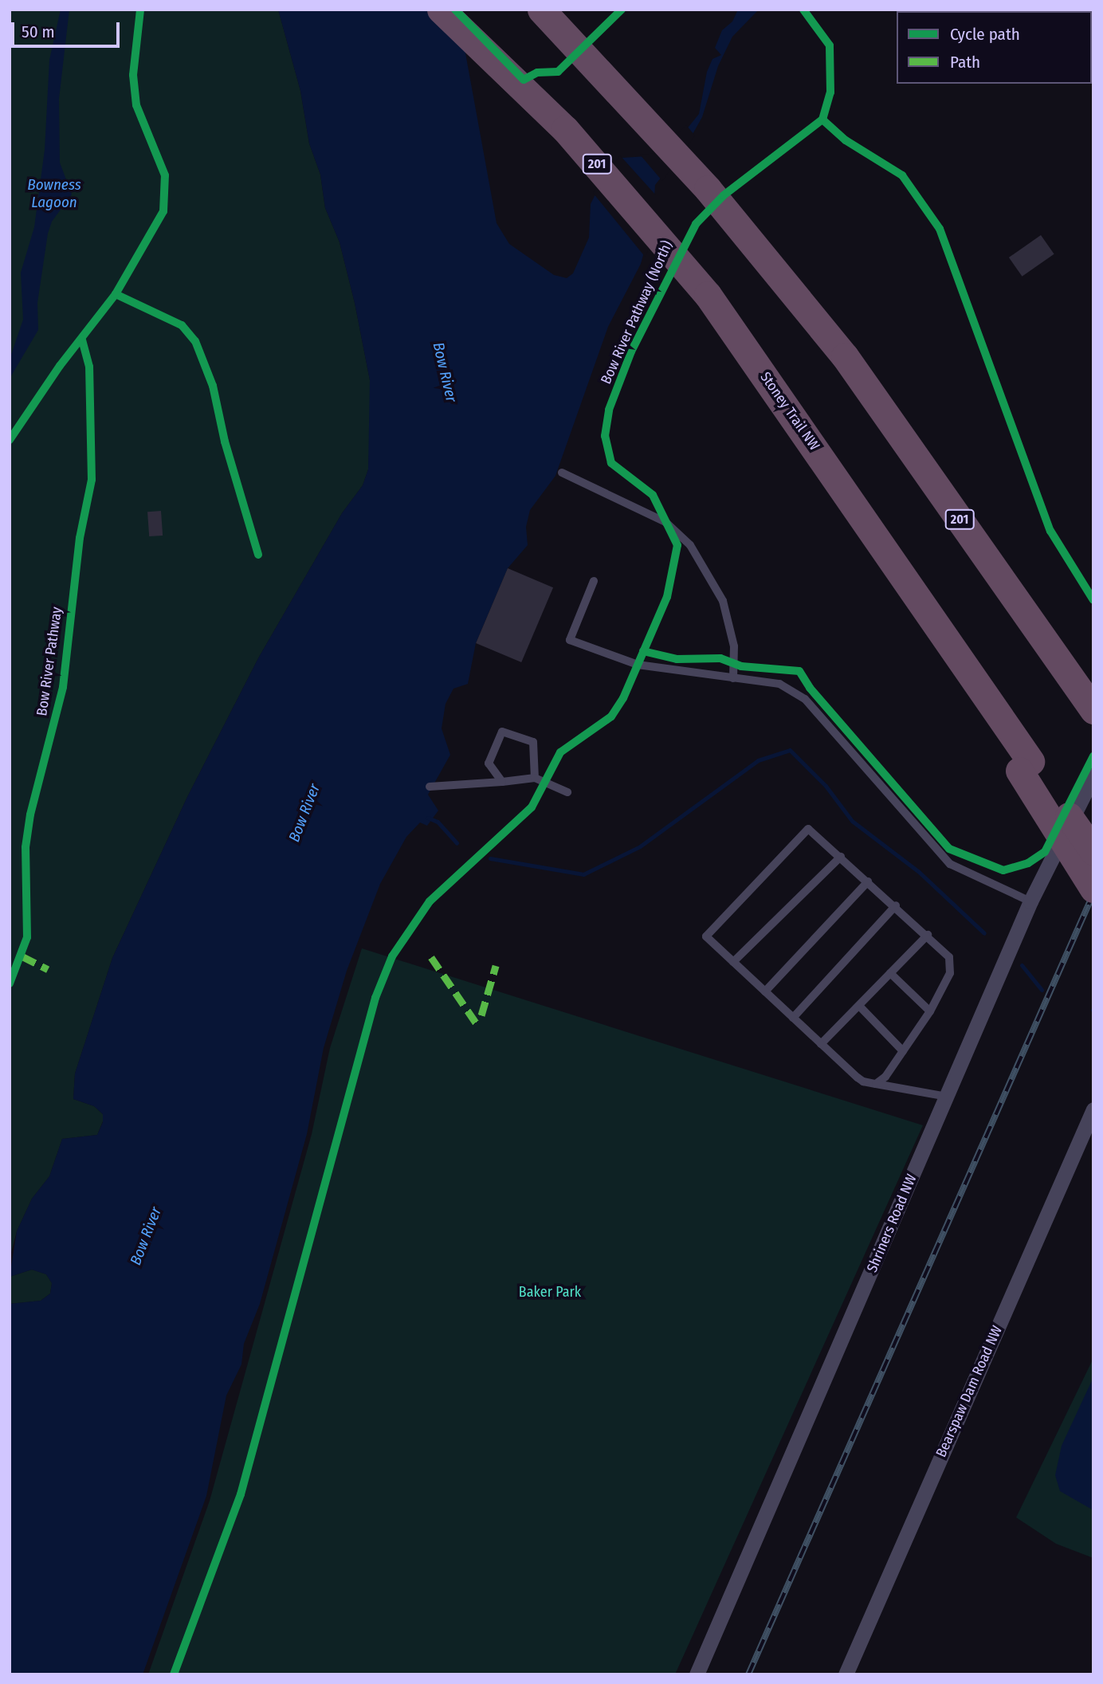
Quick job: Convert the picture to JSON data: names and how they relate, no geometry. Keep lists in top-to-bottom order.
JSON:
{
  "streets": {
    "highway": ["201", "Stoney Trail NW"],
    "street": ["Shriners Road NW", "Bearspaw Dam Road NW"],
    "cycle path": ["Bow River Pathway (North)", "Bow River Pathway"]
  },
  "water": ["Bowness Lagoon", "Bow River"],
  "parks": ["Baker Park"],
  "legend": ["Cycle path", "Path"],
  "scale_bar": "50 m"
}
